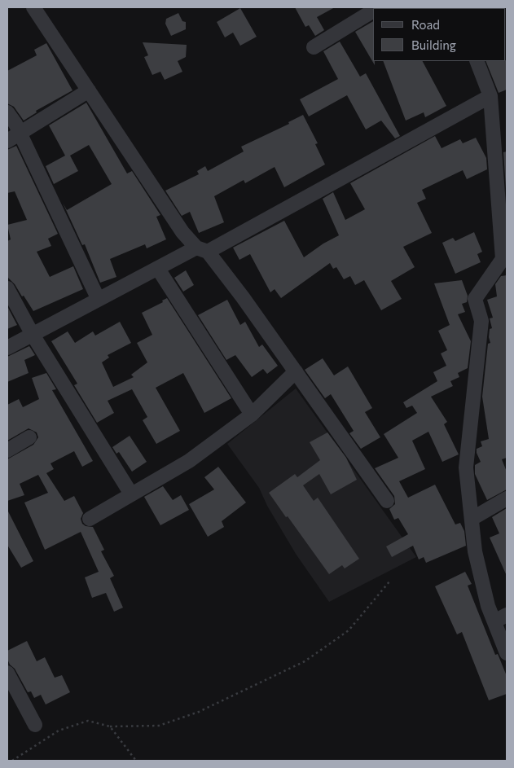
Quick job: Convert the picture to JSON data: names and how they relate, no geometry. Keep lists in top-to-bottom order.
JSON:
{
  "legend": ["Road", "Building"]
}
